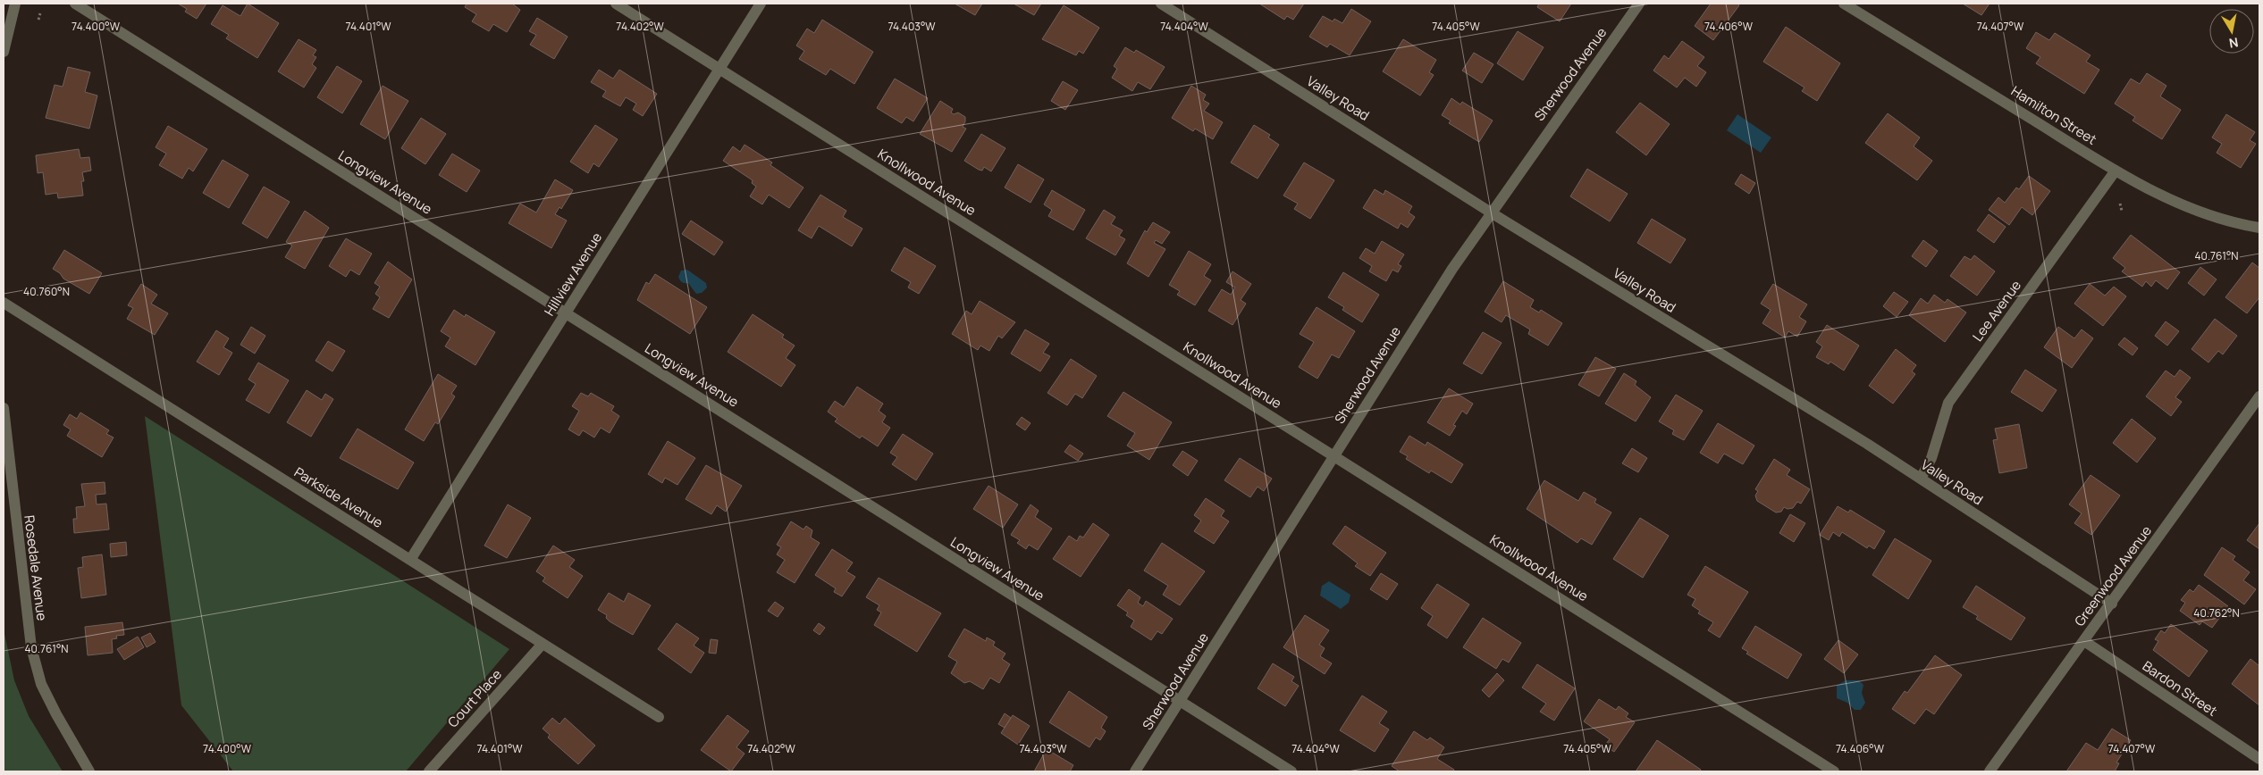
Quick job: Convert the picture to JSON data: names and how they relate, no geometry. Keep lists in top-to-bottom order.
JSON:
{
  "streets": {
    "street": [
      "Sherwood Avenue",
      "Valley Road",
      "Hamilton Street",
      "Longview Avenue",
      "Knollwood Avenue",
      "Hillview Avenue",
      "Lee Avenue",
      "Parkside Avenue",
      "Rosedale Avenue",
      "Greenwood Avenue",
      "Bardon Street",
      "Court Place"
    ]
  },
  "crossings": [
    ["Sherwood Avenue", "Valley Road"],
    ["Sherwood Avenue", "Longview Avenue"],
    ["Sherwood Avenue", "Knollwood Avenue"],
    ["Valley Road", "Lee Avenue"],
    ["Valley Road", "Greenwood Avenue"],
    ["Hamilton Street", "Lee Avenue"],
    ["Longview Avenue", "Hillview Avenue"],
    ["Knollwood Avenue", "Hillview Avenue"],
    ["Hillview Avenue", "Parkside Avenue"],
    ["Parkside Avenue", "Court Place"],
    ["Greenwood Avenue", "Bardon Street"]
  ],
  "north": "bottom",
  "coordinates": [
    "74.400°W",
    "74.401°W",
    "74.402°W",
    "74.403°W",
    "74.404°W",
    "74.405°W",
    "74.406°W",
    "74.407°W",
    "40.761°N",
    "40.760°N",
    "40.762°N"
  ]
}
